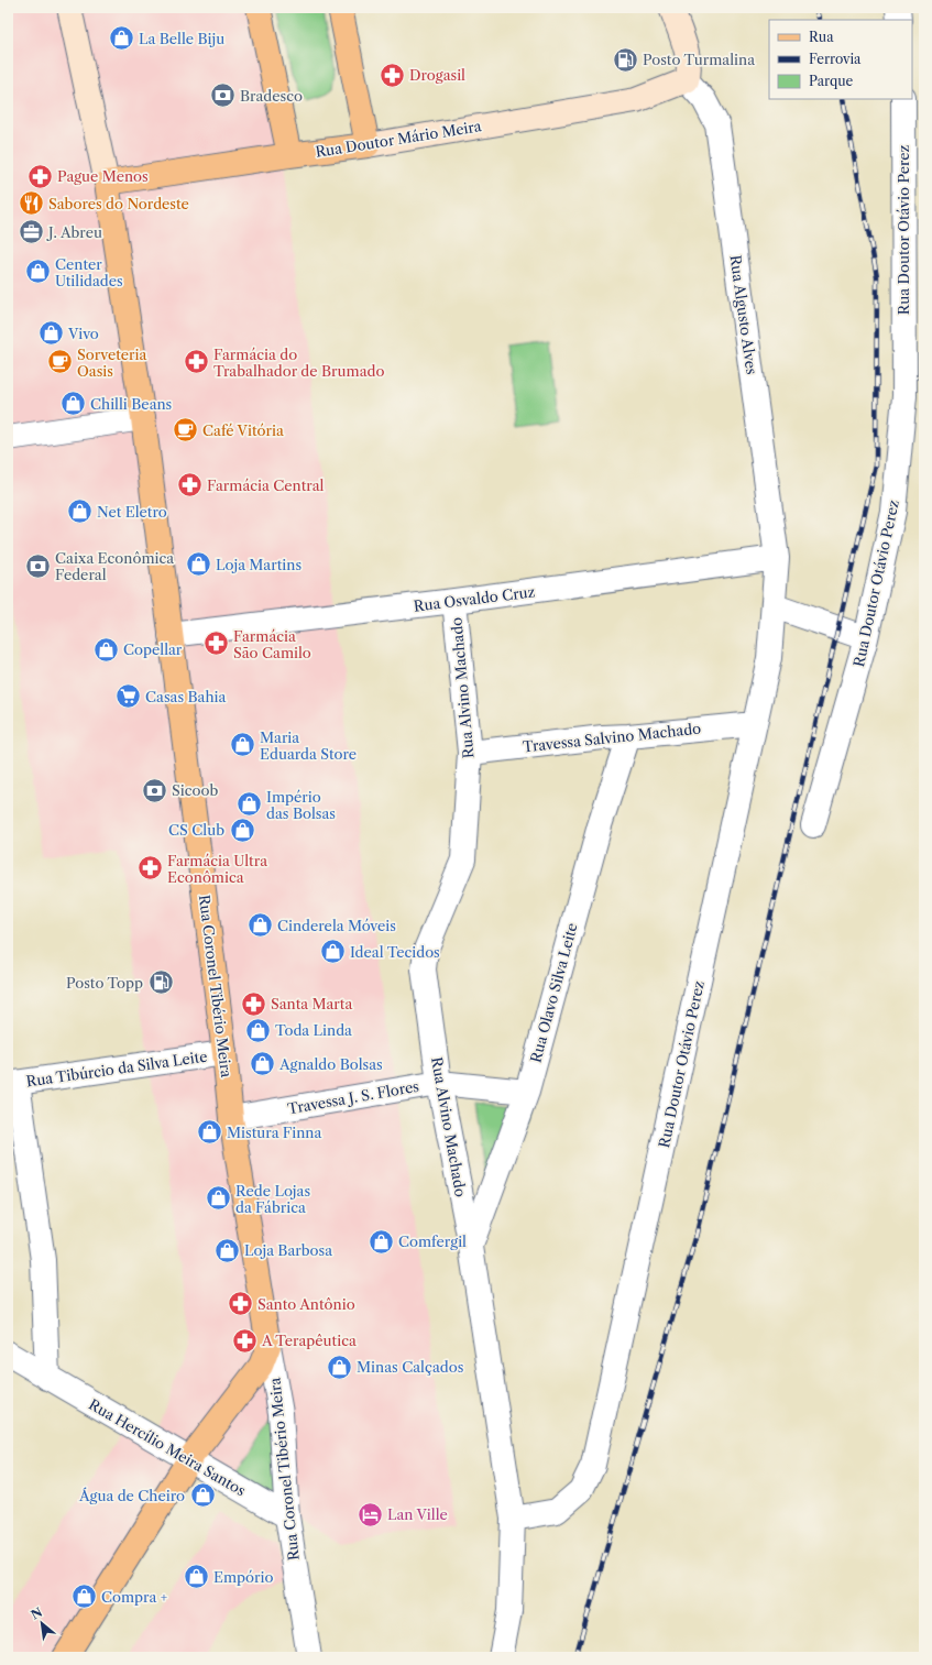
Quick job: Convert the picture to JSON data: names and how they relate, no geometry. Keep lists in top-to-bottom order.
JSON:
{
  "streets": {
    "main road": ["Rua Doutor Mário Meira", "Rua Coronel Tibério Meira"],
    "street": [
      "Rua Doutor Otávio Perez",
      "Rua Algusto Alves",
      "Rua Osvaldo Cruz",
      "Rua Alvino Machado",
      "Travessa Salvino Machado",
      "Rua Olavo Silva Leite",
      "Rua Tibúrcio da Silva Leite",
      "Travessa J. S. Flores",
      "Rua Hercílio Meira Santos"
    ]
  },
  "crossings": [
    ["Rua Doutor Mário Meira", "Rua Algusto Alves"],
    ["Rua Doutor Mário Meira", "Rua Coronel Tibério Meira"],
    ["Rua Doutor Otávio Perez", "Rua Algusto Alves"],
    ["Rua Doutor Otávio Perez", "Rua Osvaldo Cruz"],
    ["Rua Doutor Otávio Perez", "Rua Alvino Machado"],
    ["Rua Doutor Otávio Perez", "Travessa Salvino Machado"],
    ["Rua Algusto Alves", "Rua Osvaldo Cruz"],
    ["Rua Osvaldo Cruz", "Rua Alvino Machado"],
    ["Rua Osvaldo Cruz", "Rua Coronel Tibério Meira"],
    ["Rua Alvino Machado", "Travessa Salvino Machado"],
    ["Rua Alvino Machado", "Rua Olavo Silva Leite"],
    ["Rua Alvino Machado", "Travessa J. S. Flores"],
    ["Travessa Salvino Machado", "Rua Olavo Silva Leite"],
    ["Rua Coronel Tibério Meira", "Rua Tibúrcio da Silva Leite"],
    ["Rua Coronel Tibério Meira", "Travessa J. S. Flores"],
    ["Rua Coronel Tibério Meira", "Rua Hercílio Meira Santos"],
    ["Rua Olavo Silva Leite", "Travessa J. S. Flores"]
  ],
  "places": {
    "shop": [
      "La Belle Biju",
      "Center Utilidades",
      "Vivo",
      "Chilli Beans",
      "Net Eletro",
      "Loja Martins",
      "Copellar",
      "Maria Eduarda Store",
      "Império das Bolsas",
      "CS Club",
      "Cinderela Móveis",
      "Ideal Tecidos",
      "Toda Linda",
      "Agnaldo Bolsas",
      "Mistura Finna",
      "Rede Lojas da Fábrica",
      "Comfergil",
      "Loja Barbosa",
      "Minas Calçados",
      "Água de Cheiro",
      "Empório",
      "Compra +"
    ],
    "fuel station": ["Posto Turmalina", "Posto Topp"],
    "pharmacy": [
      "Drogasil",
      "Pague Menos",
      "Farmácia do Trabalhador de Brumado",
      "Farmácia Central",
      "Farmácia São Camilo",
      "Farmácia Ultra Econômica",
      "Santa Marta",
      "Santo Antônio",
      "A Terapêutica"
    ],
    "bank": ["Bradesco", "Caixa Econômica Federal", "Sicoob"],
    "restaurant": ["Sabores do Nordeste"],
    "office": ["J. Abreu"],
    "cafe": ["Sorveteria Oasis", "Café Vitória"],
    "supermarket": ["Casas Bahia"],
    "hotel": ["Lan Ville"]
  },
  "legend": ["Rua", "Ferrovia", "Parque"],
  "north": "top left"
}
